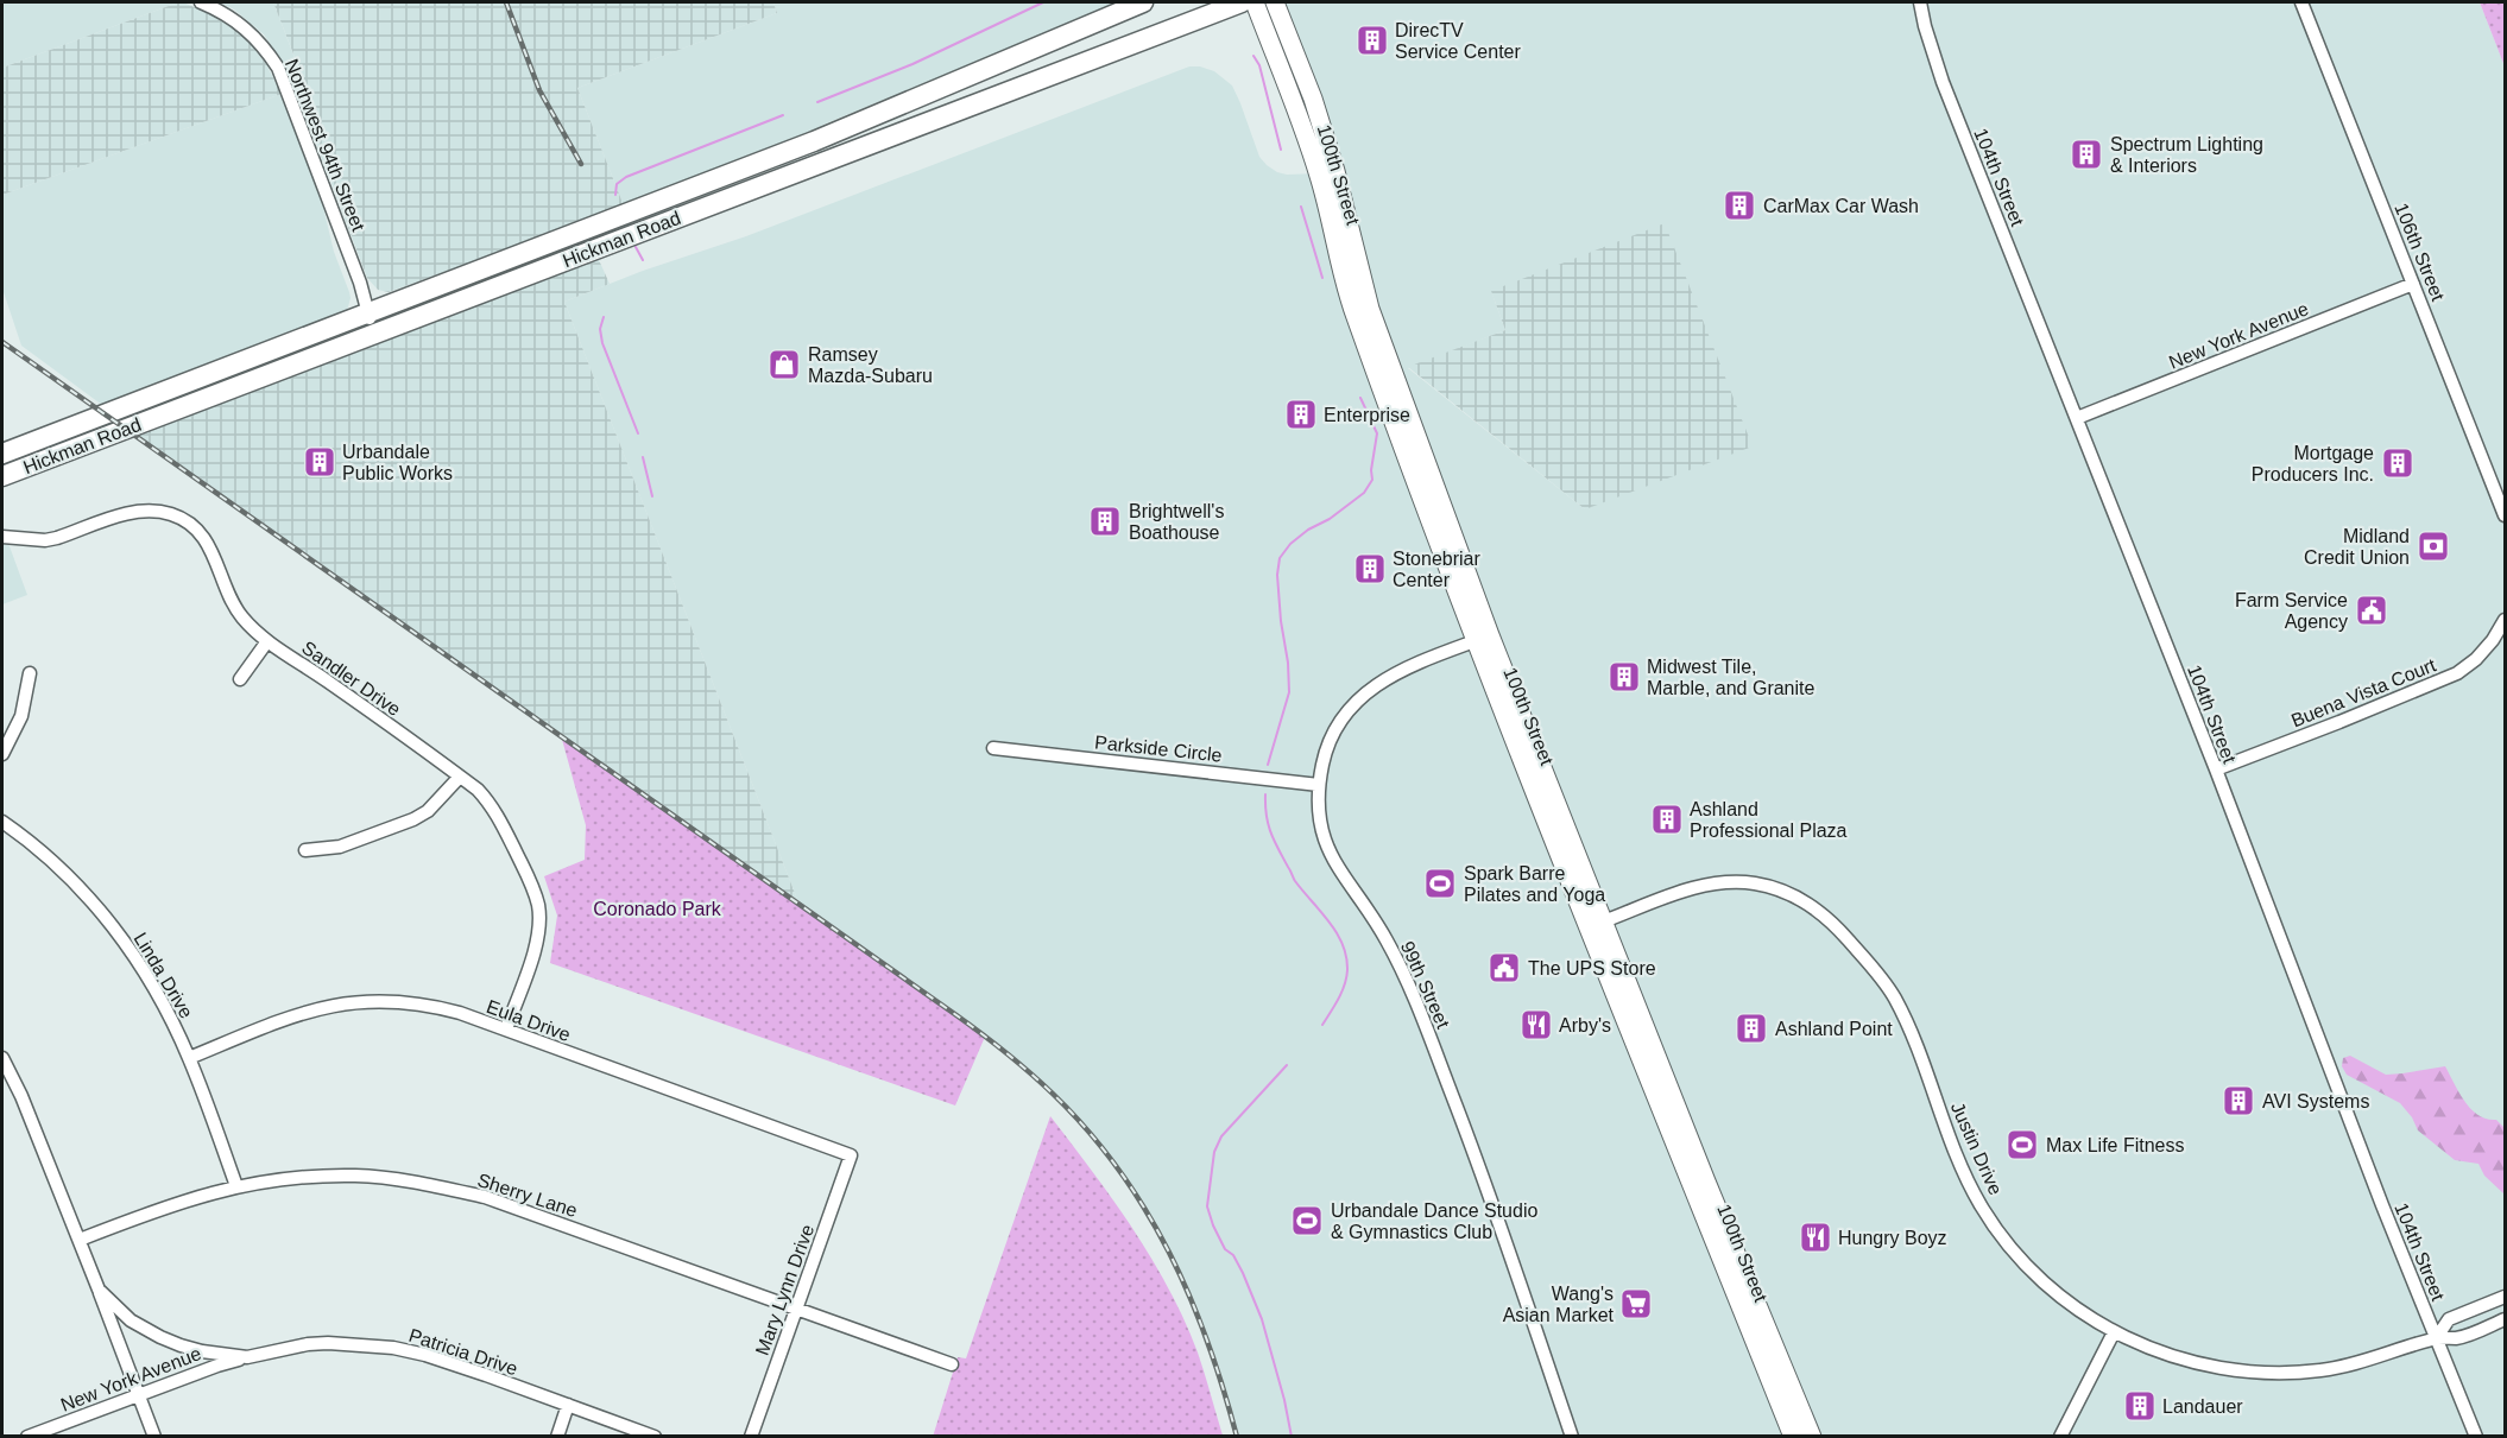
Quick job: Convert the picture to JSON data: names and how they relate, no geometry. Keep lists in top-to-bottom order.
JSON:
{
  "streets": {
    "main road": ["100th Street", "Hickman Road"],
    "street": [
      "Northwest 94th Street",
      "104th Street",
      "106th Street",
      "New York Avenue",
      "Sandler Drive",
      "Buena Vista Court",
      "Parkside Circle",
      "Linda Drive",
      "99th Street",
      "Eula Drive",
      "Justin Drive",
      "Sherry Lane",
      "Mary Lynn Drive",
      "Patricia Drive"
    ]
  },
  "crossings": [
    ["Northwest 94th Street", "Hickman Road"],
    ["100th Street", "99th Street"],
    ["100th Street", "Justin Drive"],
    ["104th Street", "New York Avenue"],
    ["104th Street", "Buena Vista Court"],
    ["104th Street", "Justin Drive"],
    ["106th Street", "New York Avenue"],
    ["New York Avenue", "Patricia Drive"],
    ["Sandler Drive", "Eula Drive"],
    ["Parkside Circle", "99th Street"],
    ["Linda Drive", "Eula Drive"],
    ["Linda Drive", "Sherry Lane"],
    ["Eula Drive", "Mary Lynn Drive"],
    ["Sherry Lane", "Mary Lynn Drive"],
    ["Sherry Lane", "Patricia Drive"]
  ],
  "parks": ["Coronado Park"],
  "places": {
    "building": [
      "DirecTV Service Center",
      "Spectrum Lighting & Interiors",
      "CarMax Car Wash",
      "Enterprise",
      "Urbandale Public Works",
      "Mortgage Producers Inc.",
      "Brightwell's Boathouse",
      "Stonebriar Center",
      "Midwest Tile, Marble, and Granite",
      "Ashland Professional Plaza",
      "Ashland Point",
      "AVI Systems",
      "Landauer"
    ],
    "shop": ["Ramsey Mazda-Subaru"],
    "bank": ["Midland Credit Union"],
    "public building": ["Farm Service Agency", "The UPS Store"],
    "sports": ["Spark Barre Pilates and Yoga", "Max Life Fitness", "Urbandale Dance Studio & Gymnastics Club"],
    "restaurant": ["Arby's", "Hungry Boyz"],
    "supermarket": ["Wang's Asian Market"]
  }
}
